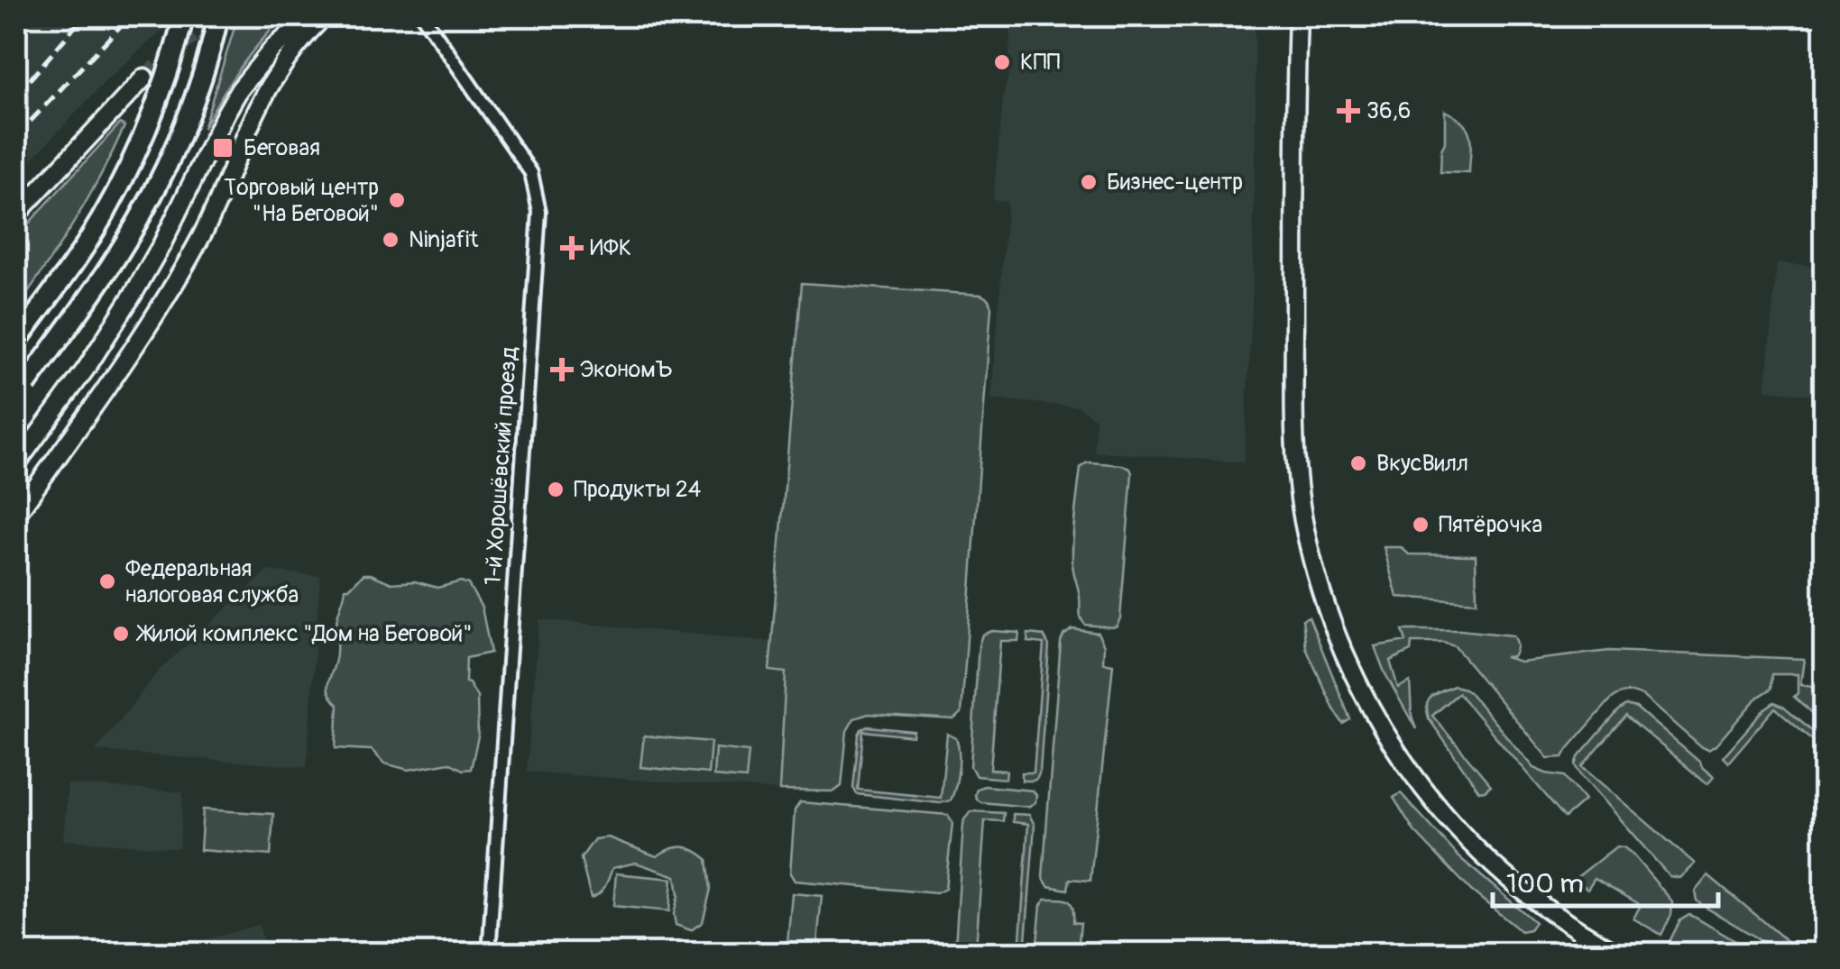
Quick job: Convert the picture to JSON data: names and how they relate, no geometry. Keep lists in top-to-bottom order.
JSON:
{
  "streets": {
    "street": ["1-й Хорошёвский проезд"]
  },
  "places": {
    "other": [
      "КПП",
      "Бизнес-центр",
      "Торговый центр \"На Беговой\"",
      "Ninjafit",
      "ВкусВилл",
      "Продукты 24",
      "Пятёрочка",
      "Федеральная налоговая служба",
      "Жилой комплекс \"Дом на Беговой\""
    ],
    "health": ["36,6", "ИФК", "ЭкономЪ"],
    "transit": ["Беговая"]
  },
  "scale_bar": "100 m"
}
